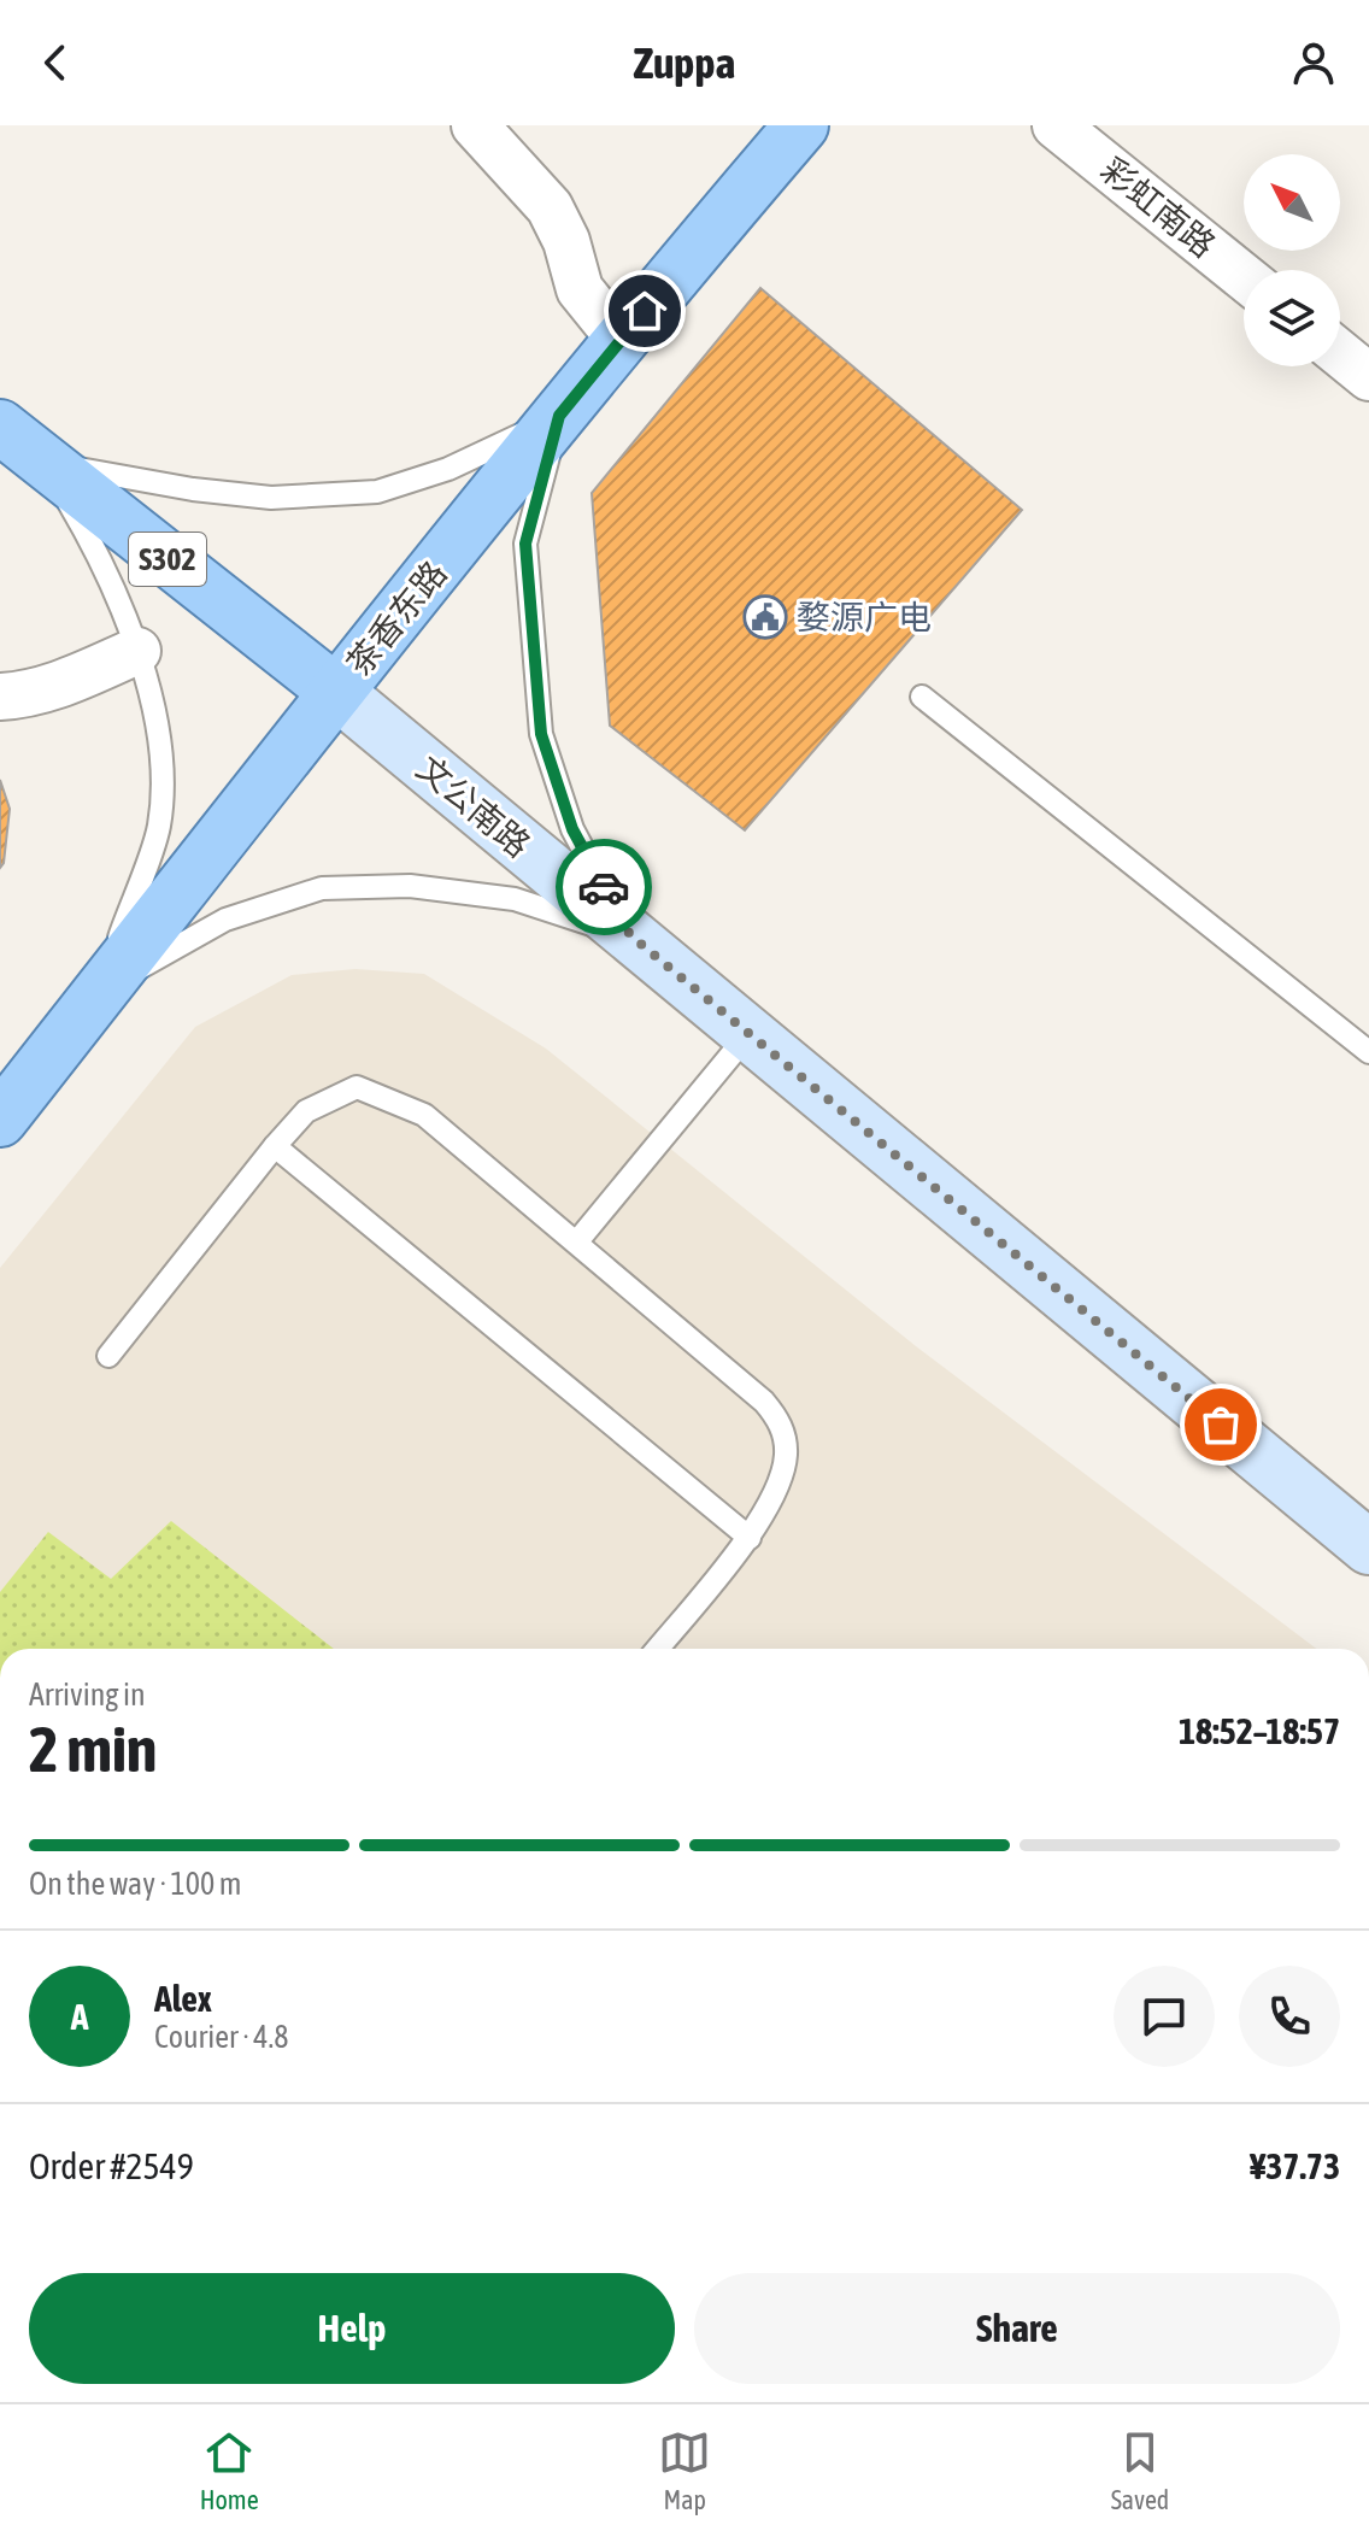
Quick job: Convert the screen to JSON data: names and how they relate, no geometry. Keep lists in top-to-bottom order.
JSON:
{
  "streets": {
    "main road": ["S302", "茶香东路", "文公南路"],
    "street": ["彩虹南路"]
  },
  "crossings": [
    ["S302", "茶香东路"],
    ["S302", "文公南路"],
    ["茶香东路", "文公南路"]
  ],
  "places": {
    "public building": ["婺源广电"]
  },
  "north": "top left",
  "page": {
    "header": "Zuppa",
    "heading": ["2 min", "Arriving in", "18:52–18:57"],
    "panel": [
      "Alex",
      "Courier · 4.8",
      "Order #2549",
      "¥37.73"
    ],
    "bar": "On the way · 100 m",
    "round": "A",
    "buttons": ["Help", "Share"],
    "tabs": ["Home", "Map", "Saved"]
  }
}
